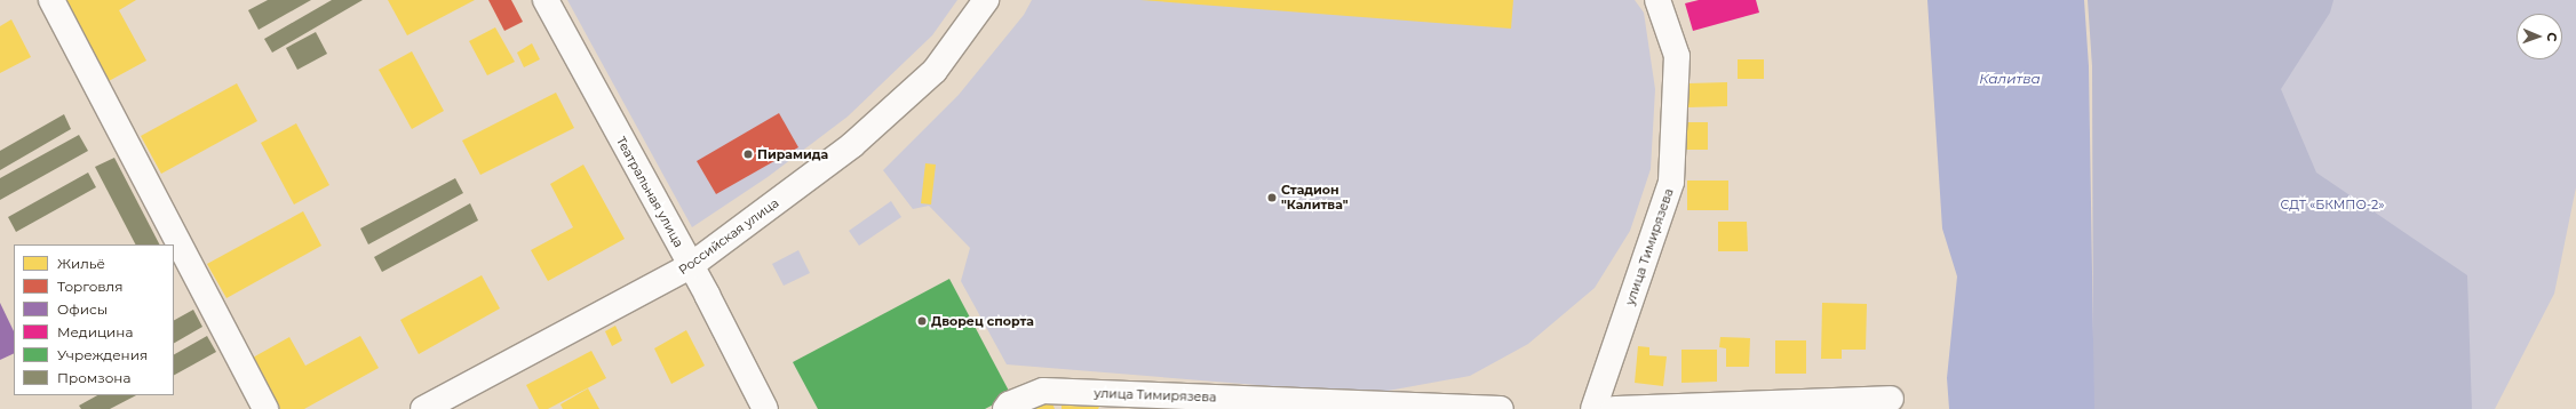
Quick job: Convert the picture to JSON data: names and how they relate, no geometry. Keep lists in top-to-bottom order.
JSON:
{
  "streets": {
    "street": ["Театральная улица", "Российская улица", "улица Тимирязева"]
  },
  "crossings": [
    ["Театральная улица", "Российская улица"]
  ],
  "water": ["Калитва"],
  "parks": ["СДТ «БКМПО-2»"],
  "places": ["Пирамида", "Стадион \"Калитва\"", "Дворец спорта"],
  "legend": [
    "Жильё",
    "Торговля",
    "Офисы",
    "Медицина",
    "Учреждения",
    "Промзона"
  ],
  "north": "right"
}
